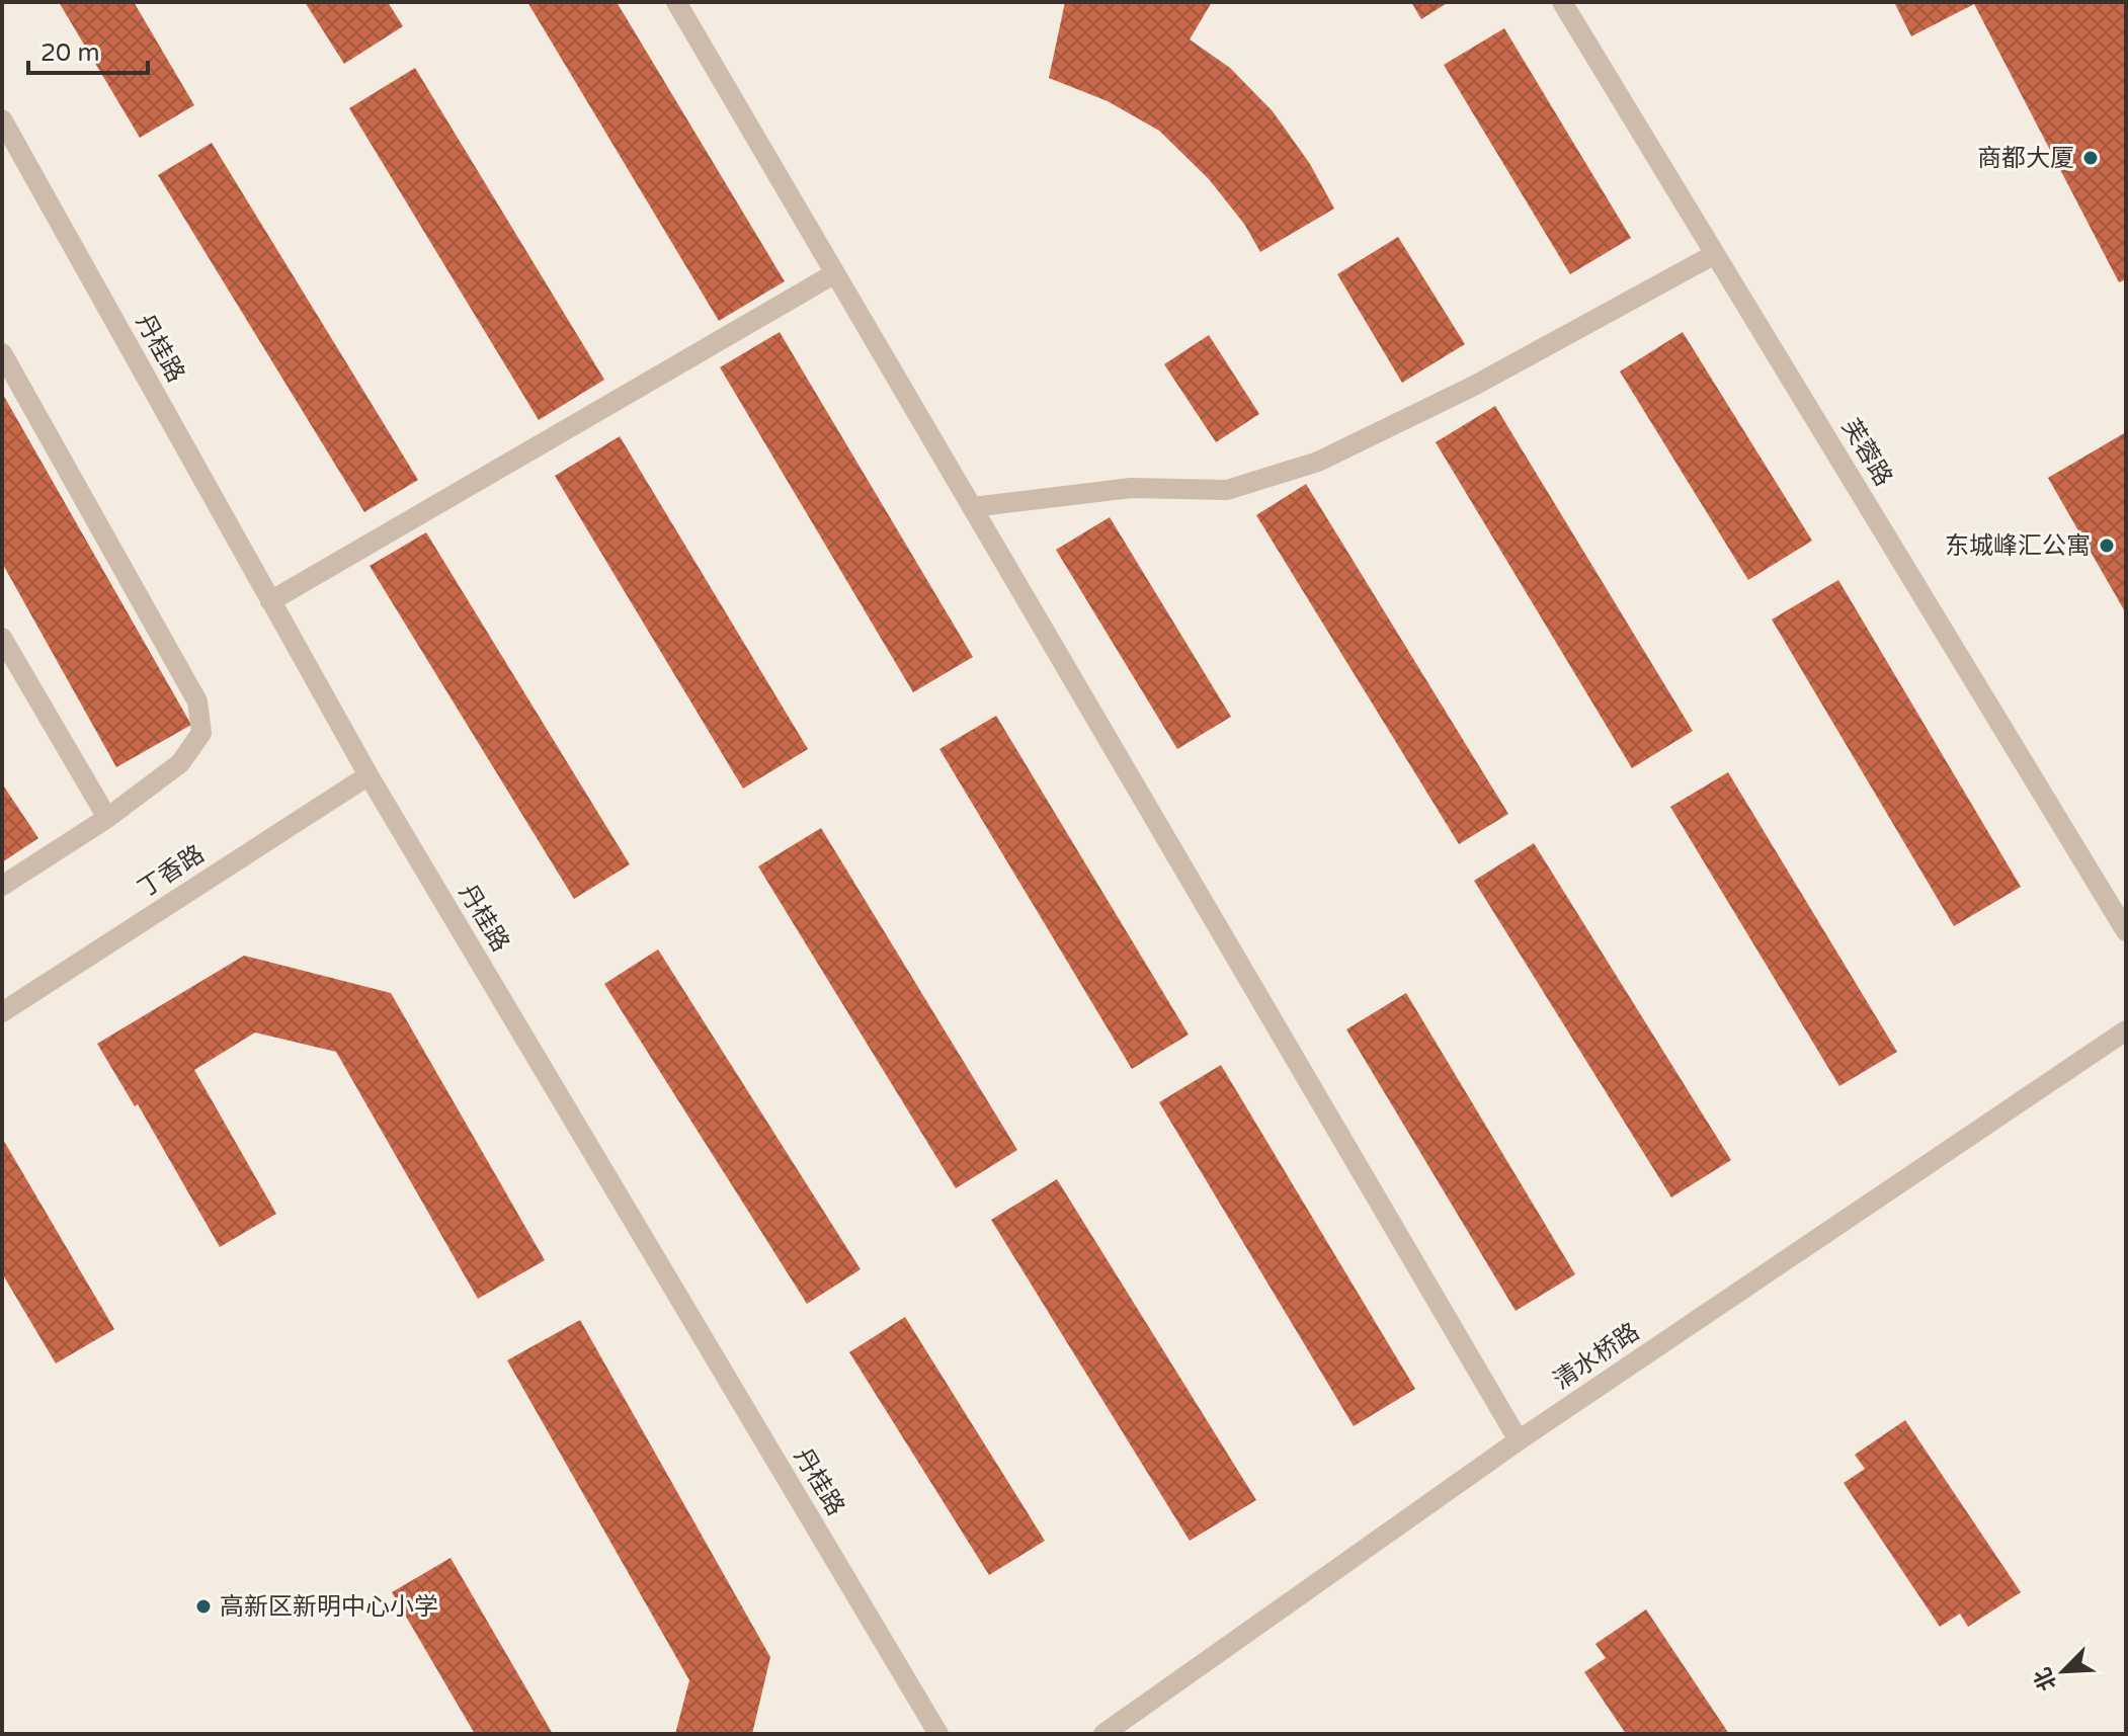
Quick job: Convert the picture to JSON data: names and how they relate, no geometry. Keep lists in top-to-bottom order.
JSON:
{
  "streets": {
    "street": [
      "丹桂路",
      "芙蓉路",
      "丁香路",
      "清水桥路"
    ]
  },
  "crossings": [
    ["丹桂路", "丁香路"]
  ],
  "places": ["商都大厦", "东城峰汇公寓", "高新区新明中心小学"],
  "scale_bar": "20 m",
  "north": "bottom left"
}
